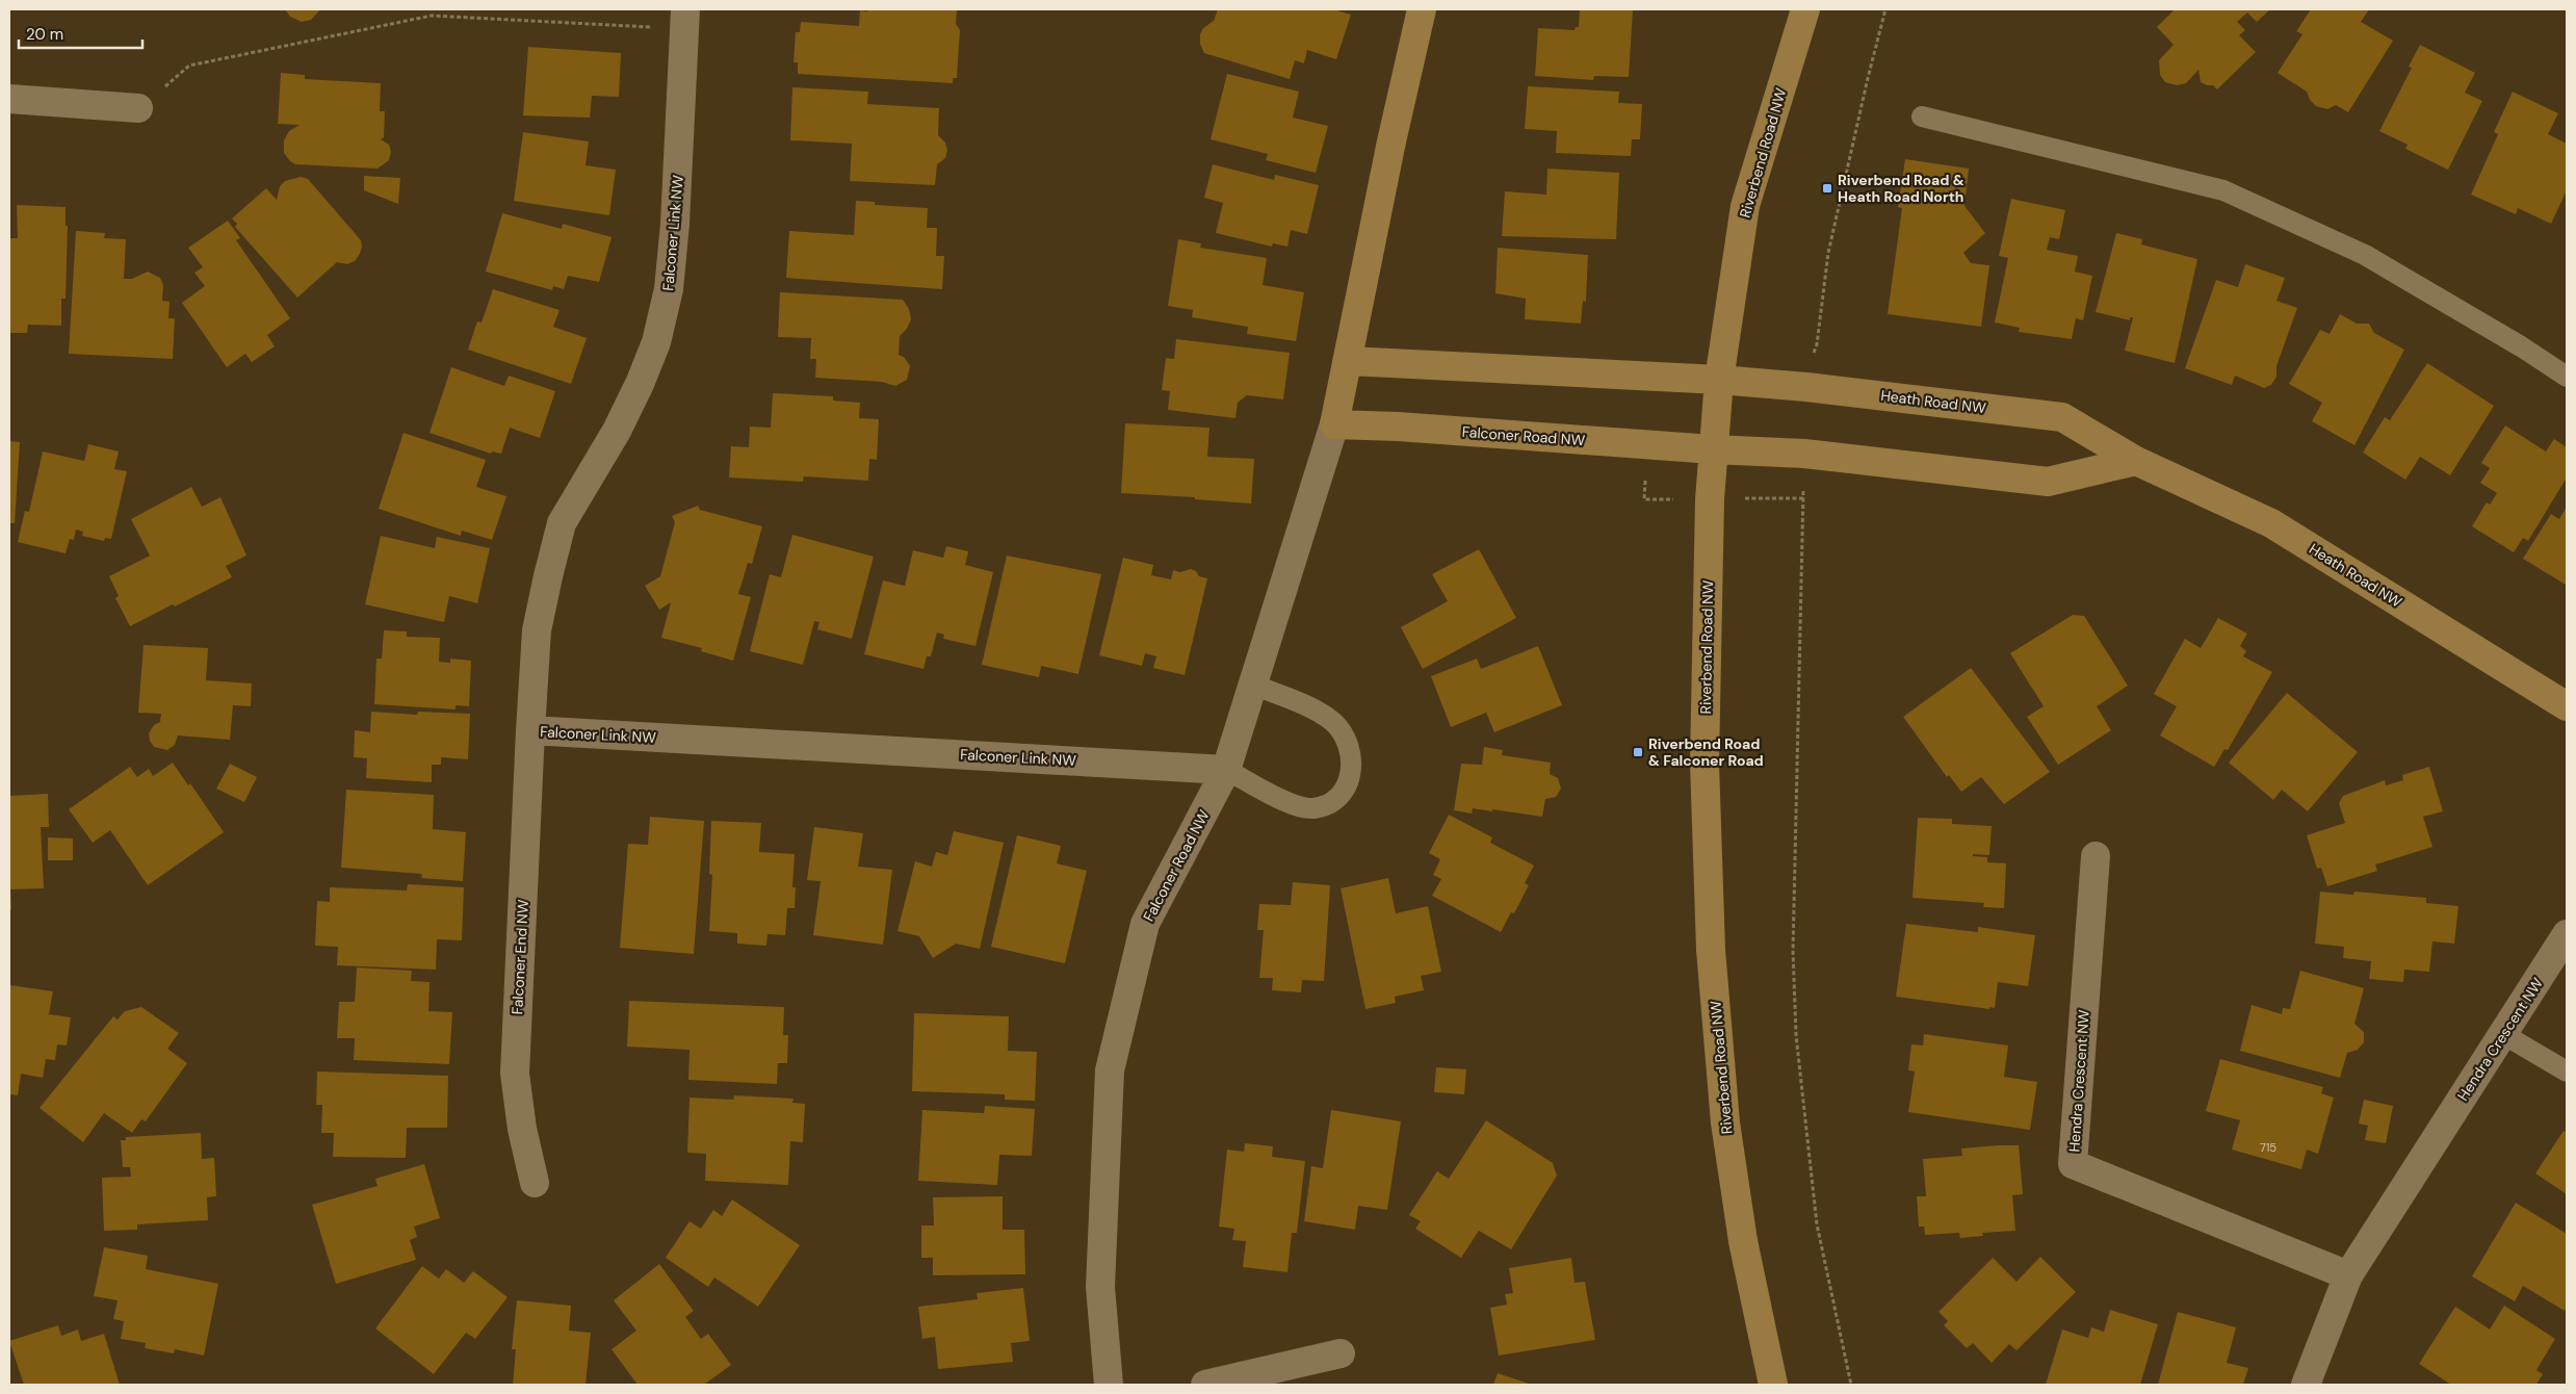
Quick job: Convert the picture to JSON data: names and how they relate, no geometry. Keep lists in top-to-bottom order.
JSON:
{
  "streets": {
    "street": [
      "Riverbend Road NW",
      "Falconer Link NW",
      "Heath Road NW",
      "Falconer Road NW",
      "Falconer End NW",
      "Hendra Crescent NW"
    ]
  },
  "crossings": [
    ["Riverbend Road NW", "Heath Road NW"],
    ["Riverbend Road NW", "Falconer Road NW"],
    ["Falconer Link NW", "Falconer Road NW"],
    ["Falconer Link NW", "Falconer End NW"]
  ],
  "places": {
    "transit": ["Riverbend Road & Heath Road North", "Riverbend Road & Falconer Road"]
  },
  "house_numbers": ["715"],
  "scale_bar": "20 m"
}
